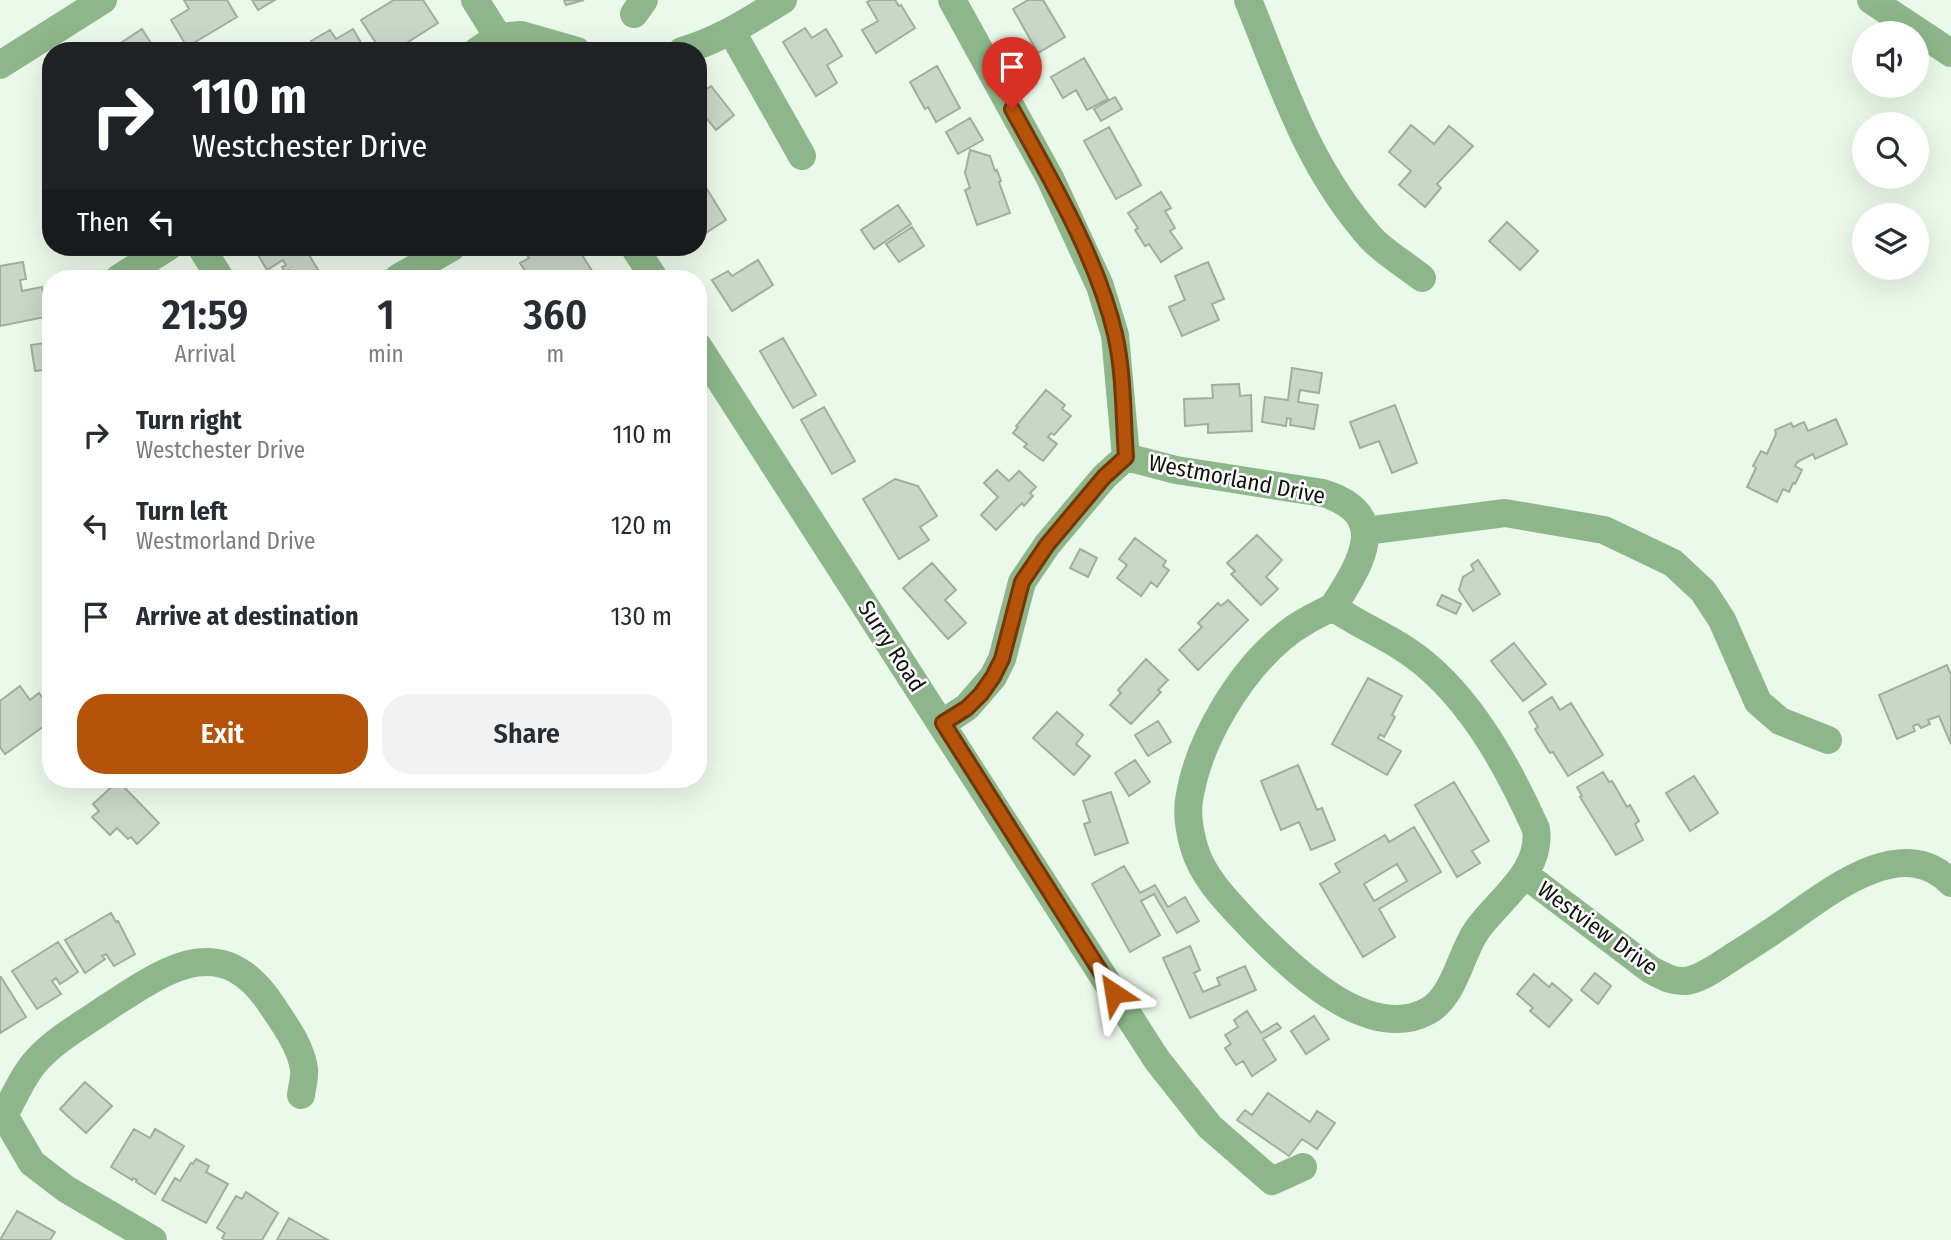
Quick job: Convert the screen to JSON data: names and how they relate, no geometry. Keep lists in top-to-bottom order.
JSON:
{
  "streets": {
    "street": ["Westmorland Drive", "Surry Road", "Westview Drive"]
  },
  "page": {
    "turn": ["110 m", "Westchester Drive"],
    "then": "Then",
    "eta": [
      "21:59",
      "Arrival",
      "1",
      "min",
      "360",
      "m"
    ],
    "list": [
      {
        "name": "Turn right",
        "note": "Westchester Drive",
        "value": "110 m"
      },
      {
        "name": "Turn left",
        "note": "Westmorland Drive",
        "value": "120 m"
      },
      {
        "name": "Arrive at destination",
        "value": "130 m"
      }
    ],
    "buttons": ["Exit", "Share"]
  }
}
